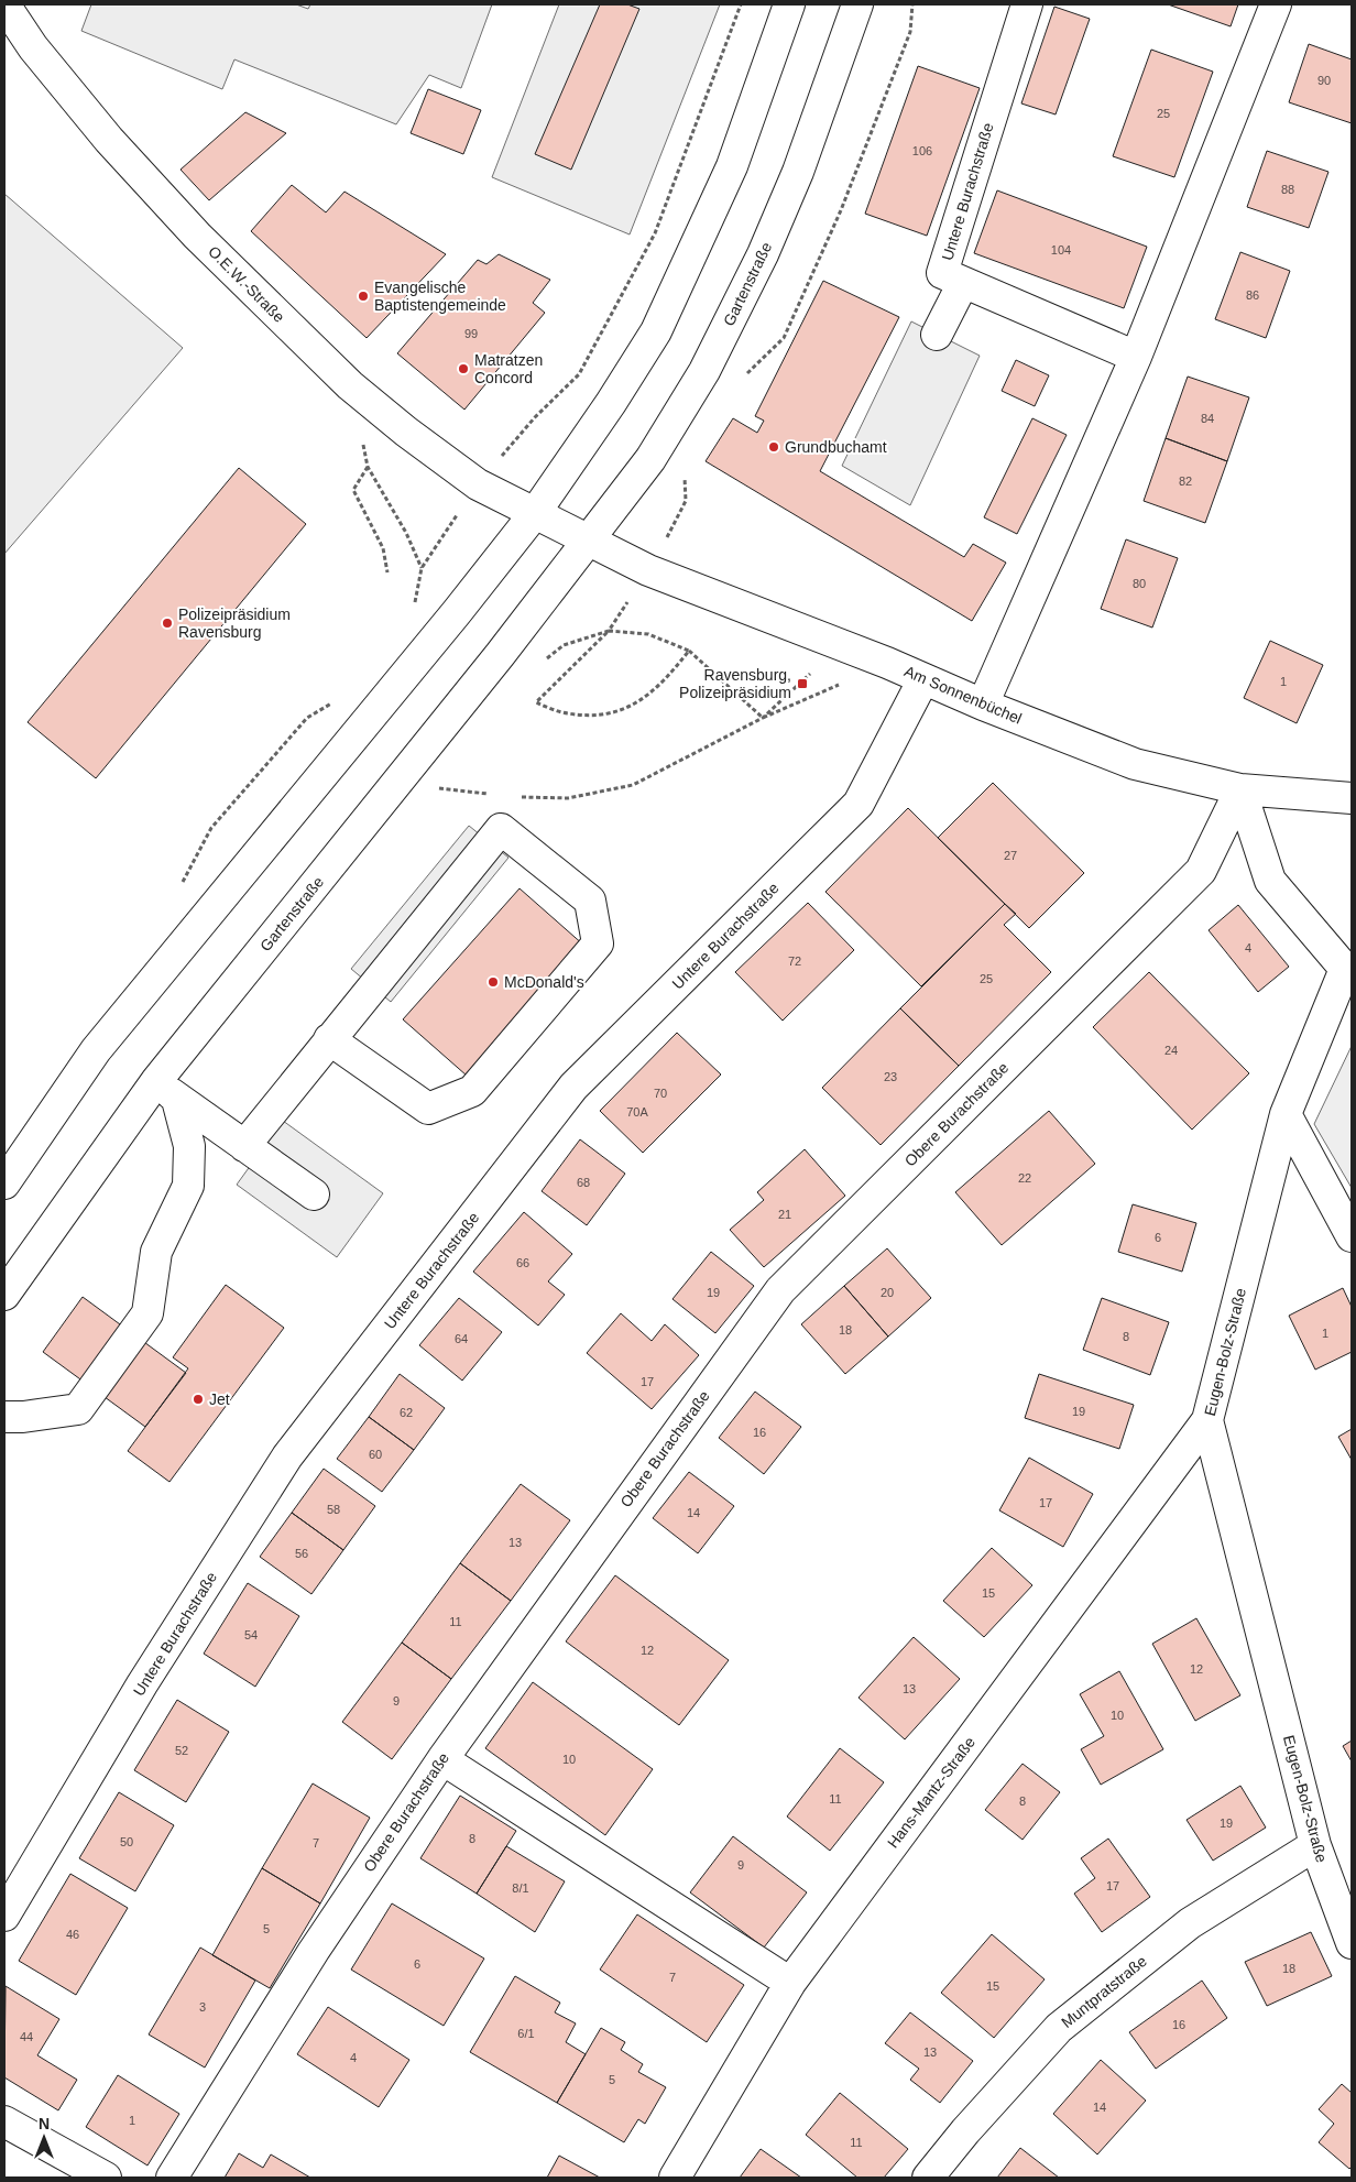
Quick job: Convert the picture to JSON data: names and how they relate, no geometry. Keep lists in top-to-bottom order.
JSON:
{
  "streets": {
    "street": [
      "Untere Burachstraße",
      "O.E.W.-Straße",
      "Gartenstraße",
      "Am Sonnenbüchel",
      "Obere Burachstraße",
      "Eugen-Bolz-Straße",
      "Hans-Mantz-Straße",
      "Muntpratstraße"
    ]
  },
  "crossings": [
    ["Untere Burachstraße", "Am Sonnenbüchel"],
    ["Gartenstraße", "Am Sonnenbüchel"],
    ["Am Sonnenbüchel", "Obere Burachstraße"],
    ["Am Sonnenbüchel", "Eugen-Bolz-Straße"],
    ["Obere Burachstraße", "Eugen-Bolz-Straße"],
    ["Eugen-Bolz-Straße", "Hans-Mantz-Straße"],
    ["Eugen-Bolz-Straße", "Muntpratstraße"]
  ],
  "places": {
    "other": [
      "Evangelische Baptistengemeinde",
      "Matratzen Concord",
      "Grundbuchamt",
      "Polizeipräsidium Ravensburg",
      "McDonald's",
      "Jet"
    ],
    "transit": ["Ravensburg, Polizeipräsidium"]
  },
  "house_numbers": [
    "90",
    "25",
    "106",
    "88",
    "104",
    "86",
    "99",
    "84",
    "82",
    "80",
    "1",
    "27",
    "4",
    "72",
    "25",
    "24",
    "23",
    "70",
    "70A",
    "22",
    "68",
    "21",
    "6",
    "66",
    "19",
    "20",
    "18",
    "1",
    "8",
    "64",
    "17",
    "19",
    "62",
    "16",
    "60",
    "17",
    "58",
    "14",
    "13",
    "56",
    "15",
    "11",
    "54",
    "12",
    "12",
    "13",
    "9",
    "10",
    "52",
    "10",
    "11",
    "8",
    "19",
    "8",
    "50",
    "7",
    "9",
    "17",
    "8/1",
    "5",
    "46",
    "6",
    "18",
    "7",
    "15",
    "3",
    "16",
    "6/1",
    "44",
    "13",
    "4",
    "5",
    "14",
    "1",
    "11"
  ],
  "north": "top"
}
